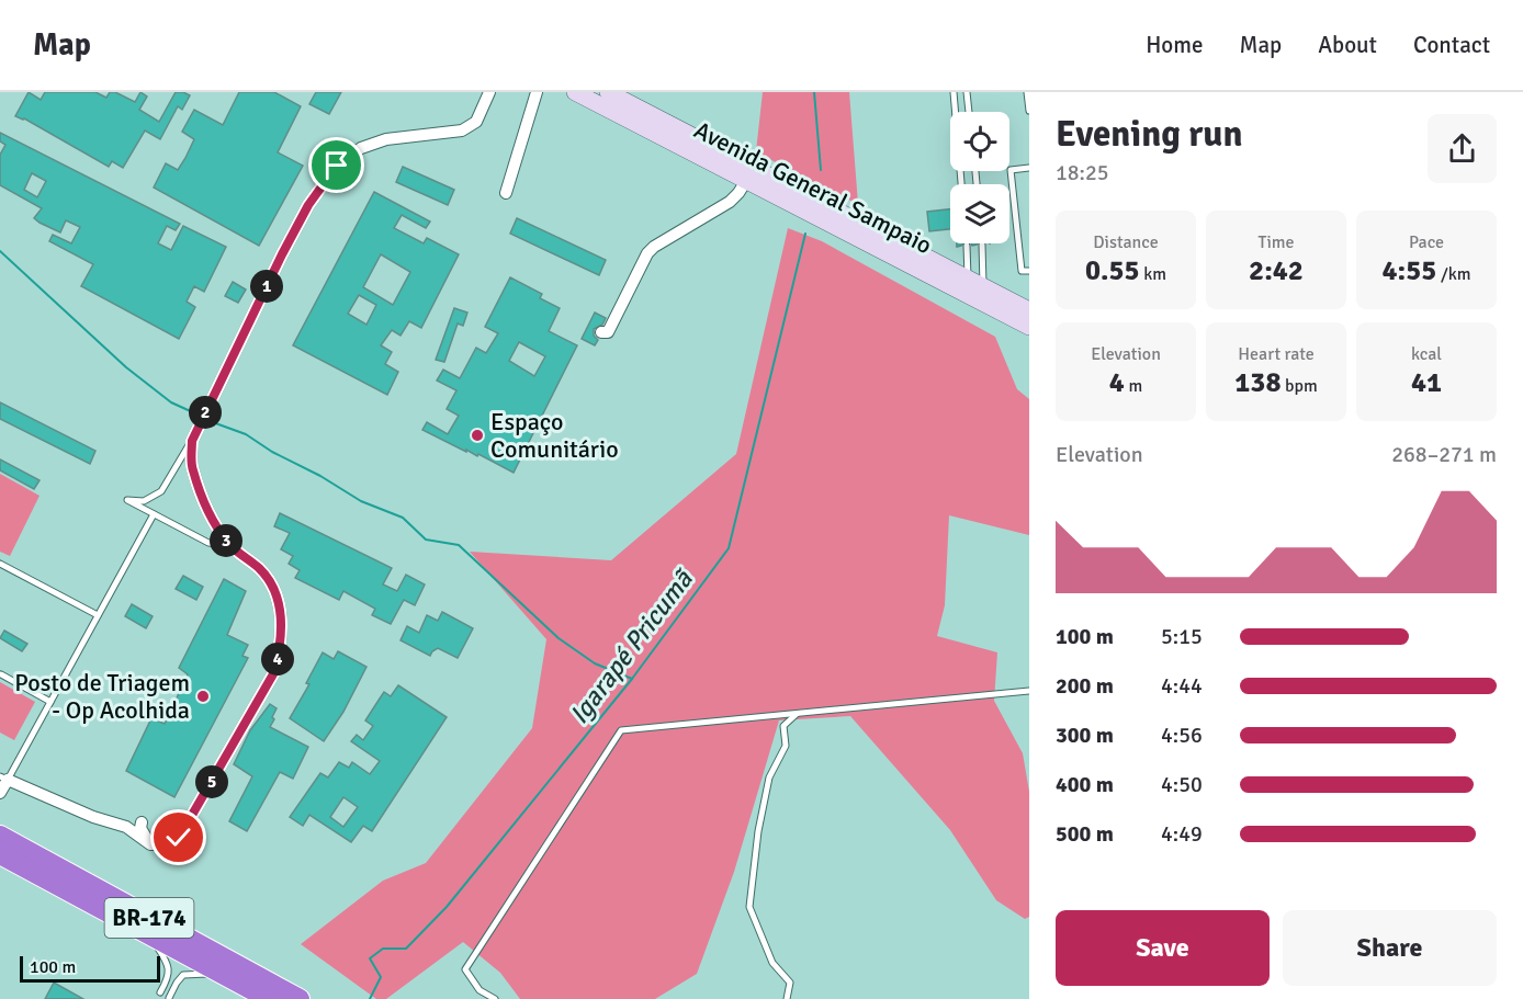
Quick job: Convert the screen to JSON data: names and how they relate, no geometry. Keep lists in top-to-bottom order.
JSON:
{
  "streets": {
    "highway": ["BR-174"],
    "street": ["Avenida General Sampaio"]
  },
  "water": ["Igarapé Pricumã"],
  "places": ["Espaço Comunitário", "Posto de Triagem - Op Acolhida"],
  "scale_bar": "100 m",
  "page": {
    "header": "Map",
    "nav": [
      "Home",
      "Map",
      "About",
      "Contact"
    ],
    "heading": ["Evening run", "18:25"],
    "stats": [
      ["Distance", "0.55 km"],
      ["Time", "2:42"],
      ["Pace", "4:55 /km"],
      ["Elevation", "4 m"],
      ["Heart rate", "138 bpm"],
      ["kcal", "41"]
    ],
    "pins": [
      "1",
      "2",
      "3",
      "4",
      "5"
    ],
    "chart": ["Elevation", "268–271 m"],
    "list": [
      {
        "name": "100 m",
        "note": "5:15"
      },
      {
        "name": "200 m",
        "note": "4:44"
      },
      {
        "name": "300 m",
        "note": "4:56"
      },
      {
        "name": "400 m",
        "note": "4:50"
      },
      {
        "name": "500 m",
        "note": "4:49"
      }
    ],
    "buttons": ["Save", "Share"],
    "scale": "100 m"
  }
}
